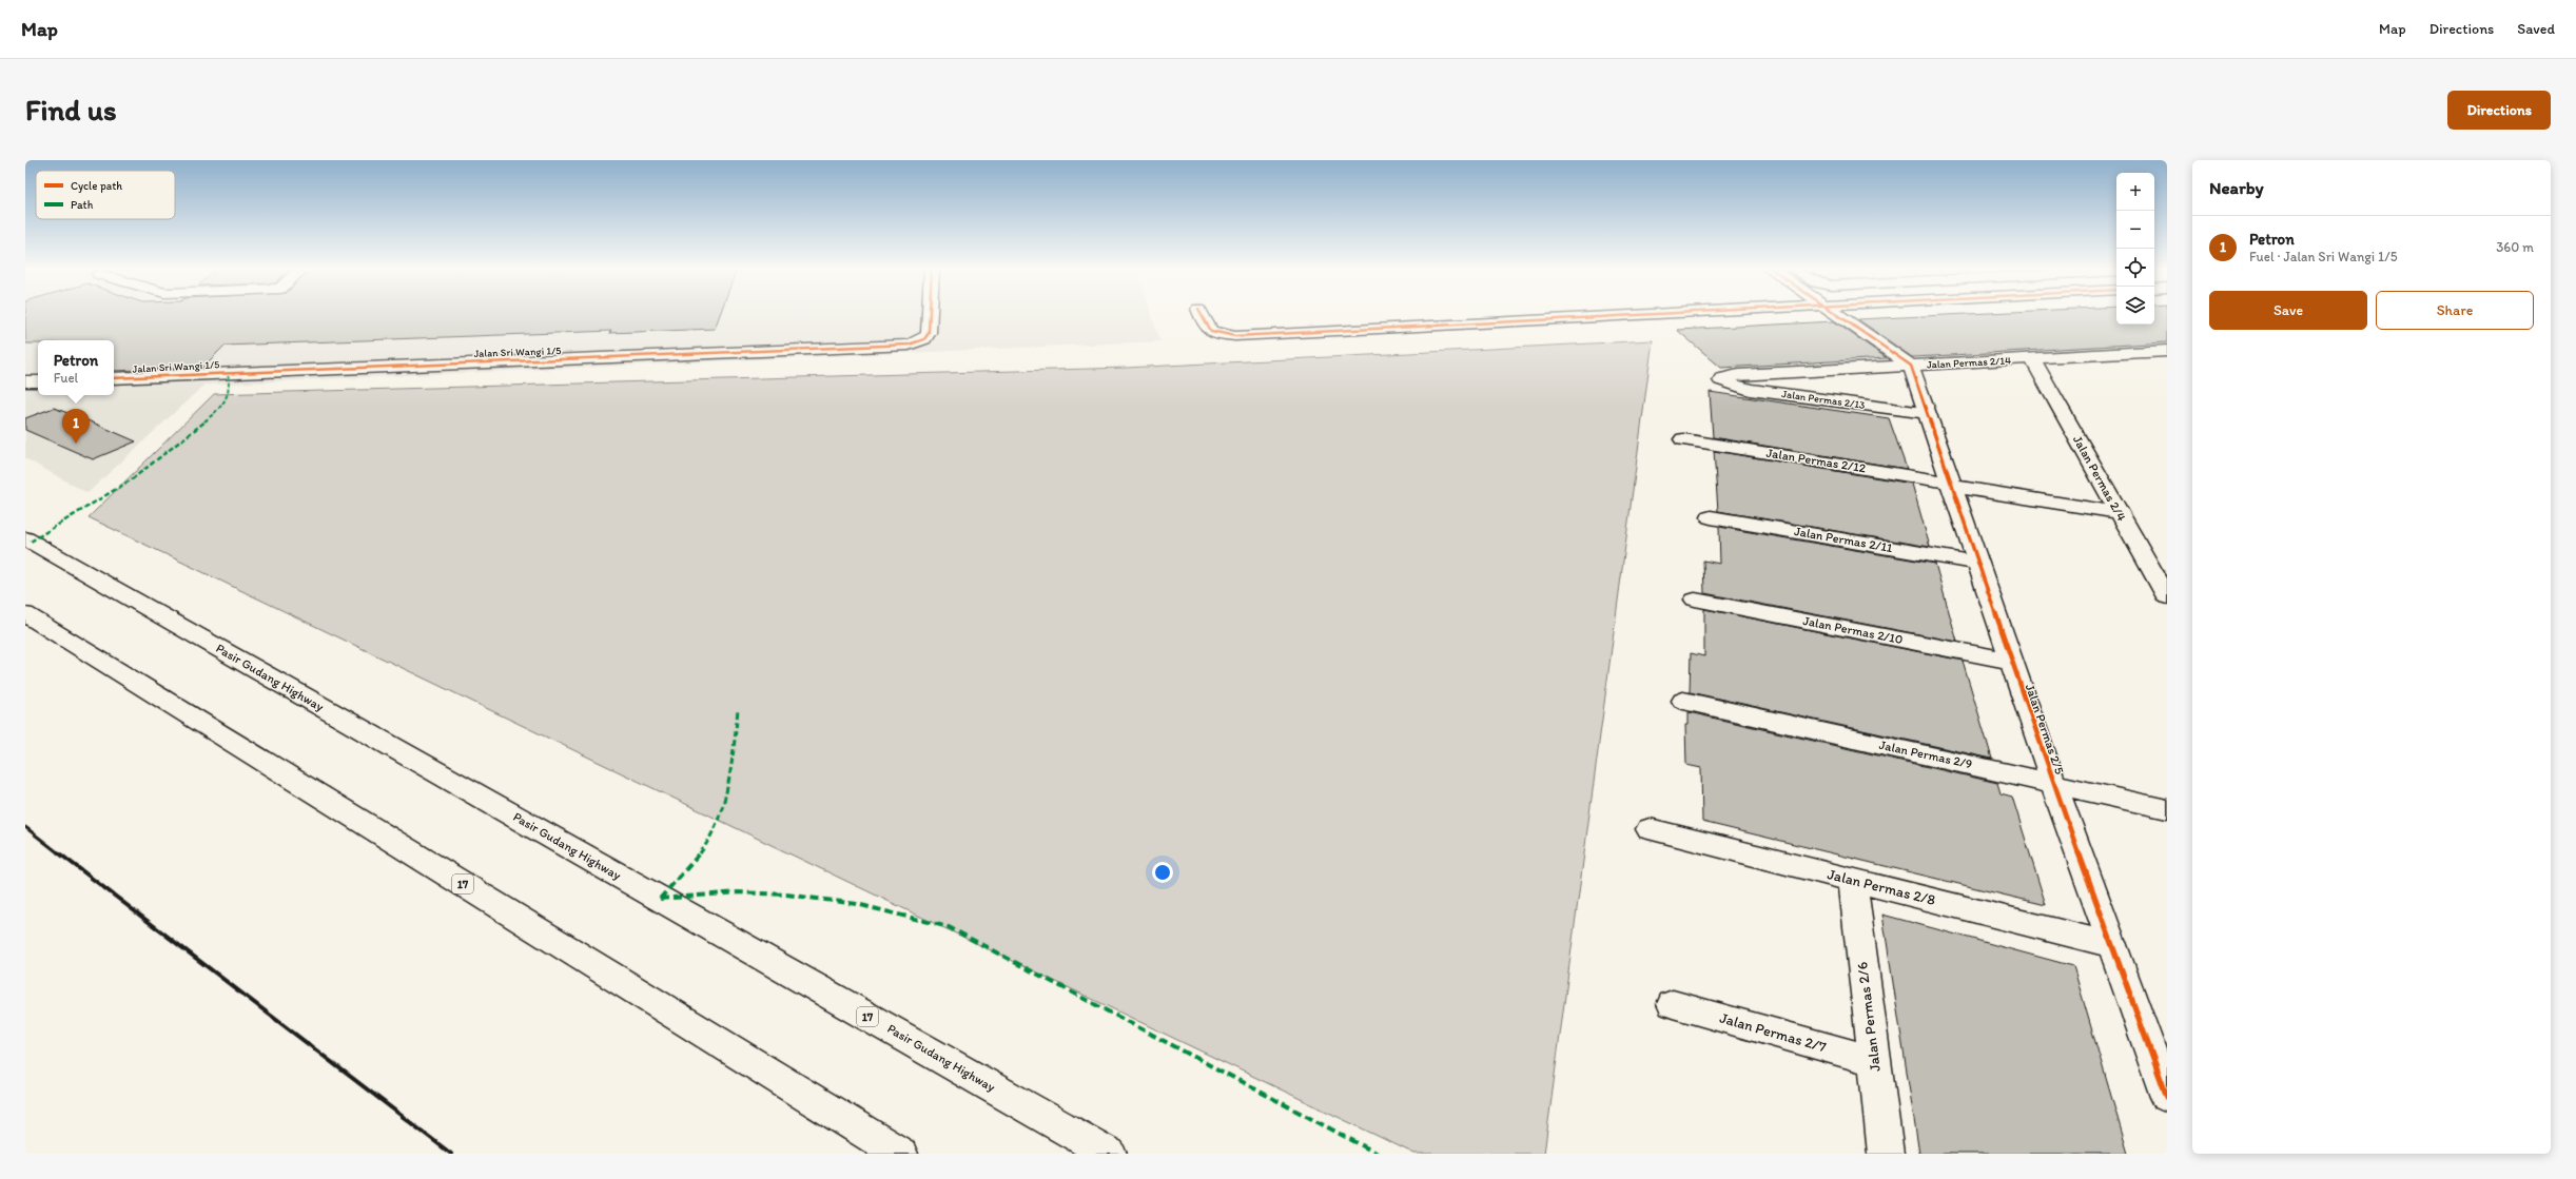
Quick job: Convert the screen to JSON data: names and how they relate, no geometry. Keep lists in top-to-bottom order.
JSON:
{
  "streets": {
    "main road": [
      "Jalan Sri Wangi 1/5",
      "Jalan Permas 2/14",
      "Jalan Permas 2/13",
      "Jalan Permas 2/12",
      "Jalan Permas 2/4",
      "Jalan Permas 2/11",
      "Jalan Permas 2/10",
      "Pasir Gudang Highway",
      "Jalan Permas 2/5",
      "Jalan Permas 2/9",
      "17",
      "Jalan Permas 2/8",
      "Jalan Permas 2/6",
      "Jalan Permas 2/7"
    ]
  },
  "crossings": [
    ["Jalan Permas 2/14", "Jalan Permas 2/13"],
    ["Jalan Permas 2/14", "Jalan Permas 2/4"],
    ["Jalan Permas 2/14", "Jalan Permas 2/5"],
    ["Jalan Permas 2/13", "Jalan Permas 2/5"],
    ["Jalan Permas 2/12", "Jalan Permas 2/4"],
    ["Jalan Permas 2/12", "Jalan Permas 2/5"],
    ["Jalan Permas 2/11", "Jalan Permas 2/5"],
    ["Jalan Permas 2/10", "Jalan Permas 2/5"],
    ["Jalan Permas 2/5", "Jalan Permas 2/9"],
    ["Jalan Permas 2/5", "Jalan Permas 2/8"],
    ["Jalan Permas 2/8", "Jalan Permas 2/6"],
    ["Jalan Permas 2/6", "Jalan Permas 2/7"]
  ],
  "legend": ["Cycle path", "Path"],
  "page": {
    "header": "Map",
    "nav": ["Map", "Directions", "Saved"],
    "buttons": [
      "Directions",
      ["Save", "Share"]
    ],
    "title": "Find us",
    "heading": "Nearby",
    "map_buttons": ["+", "−"],
    "list": [
      {
        "mark": "1",
        "name": "Petron",
        "note": "Fuel · Jalan Sri Wangi 1/5",
        "value": "360 m"
      }
    ],
    "popup": ["Petron", "Fuel"],
    "pins": "1"
  }
}
